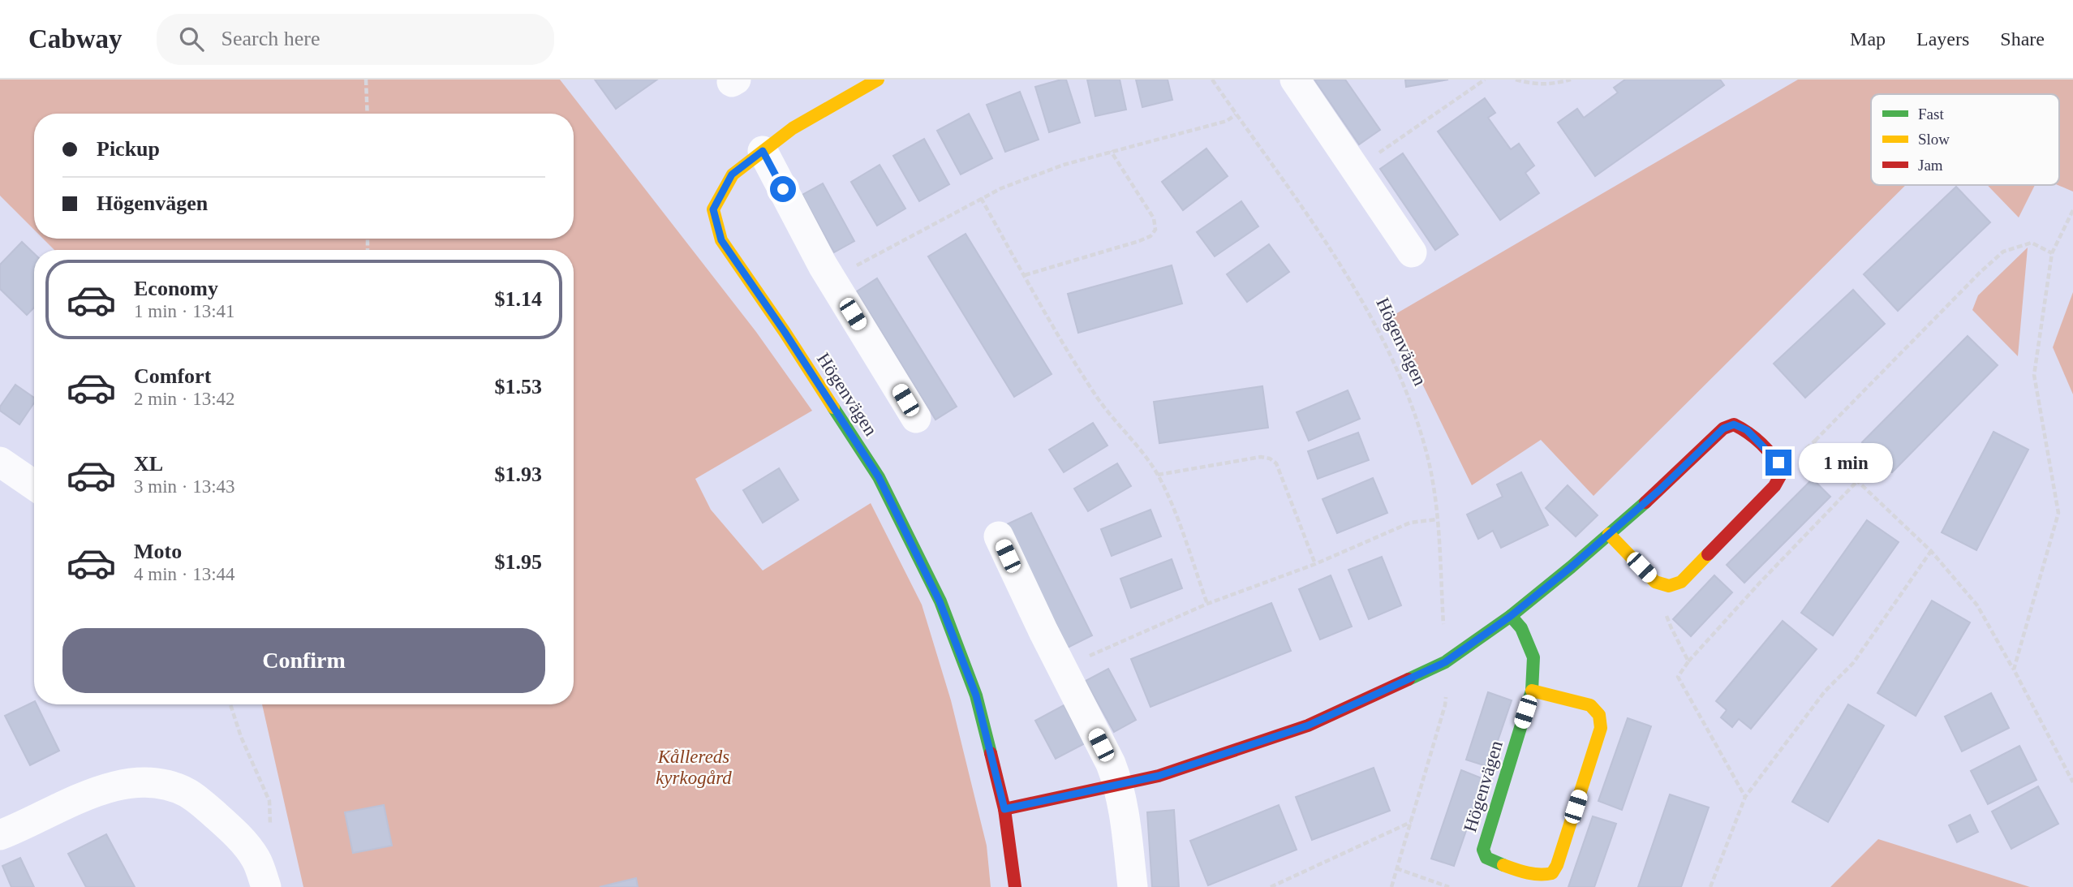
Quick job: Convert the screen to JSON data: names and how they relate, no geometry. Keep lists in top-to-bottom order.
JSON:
{
  "streets": {
    "street": ["Högenvägen"]
  },
  "parks": ["Kållereds kyrkogård"],
  "legend": ["Fast", "Slow", "Jam"],
  "page": {
    "header": "Cabway",
    "search": "Search here",
    "nav": ["Map", "Layers", "Share"],
    "banner": ["Pickup", "Högenvägen"],
    "list": [
      {
        "name": "Economy",
        "note": "1 min · 13:41",
        "value": "$1.14"
      },
      {
        "name": "Comfort",
        "note": "2 min · 13:42",
        "value": "$1.53"
      },
      {
        "name": "XL",
        "note": "3 min · 13:43",
        "value": "$1.93"
      },
      {
        "name": "Moto",
        "note": "4 min · 13:44",
        "value": "$1.95"
      }
    ],
    "bubble": "1 min",
    "buttons": "Confirm"
  }
}
